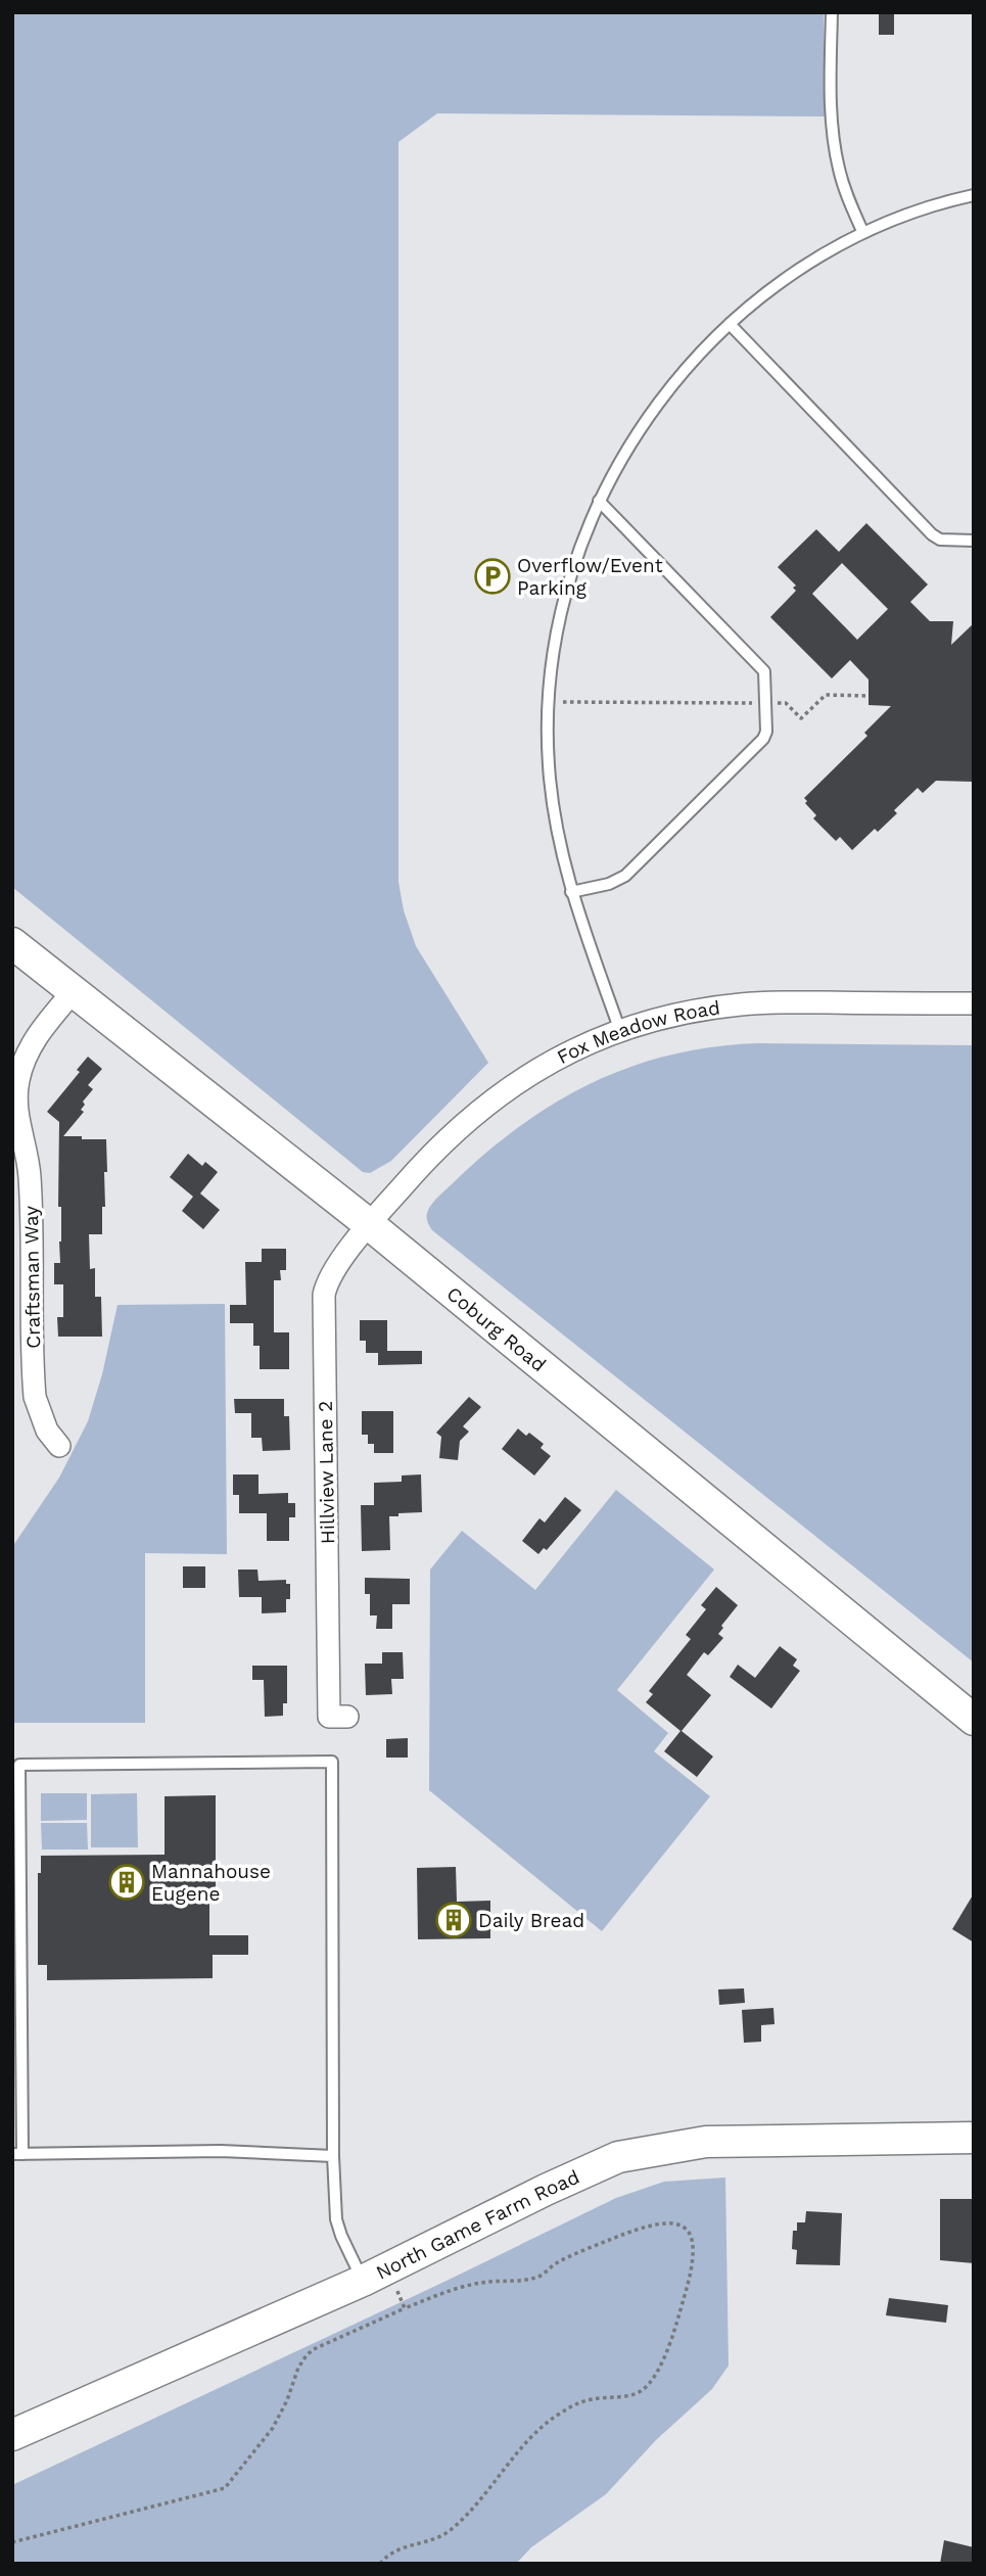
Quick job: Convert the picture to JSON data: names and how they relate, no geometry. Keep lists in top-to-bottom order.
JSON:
{
  "streets": {
    "main road": ["Coburg Road", "North Game Farm Road"],
    "street": ["Fox Meadow Road", "Craftsman Way", "Hillview Lane 2"]
  },
  "crossings": [
    ["Fox Meadow Road", "Coburg Road"],
    ["Fox Meadow Road", "Hillview Lane 2"],
    ["Craftsman Way", "Coburg Road"],
    ["Coburg Road", "Hillview Lane 2"]
  ],
  "places": {
    "parking": ["Overflow/Event Parking"],
    "building": ["Mannahouse Eugene", "Daily Bread"]
  }
}
